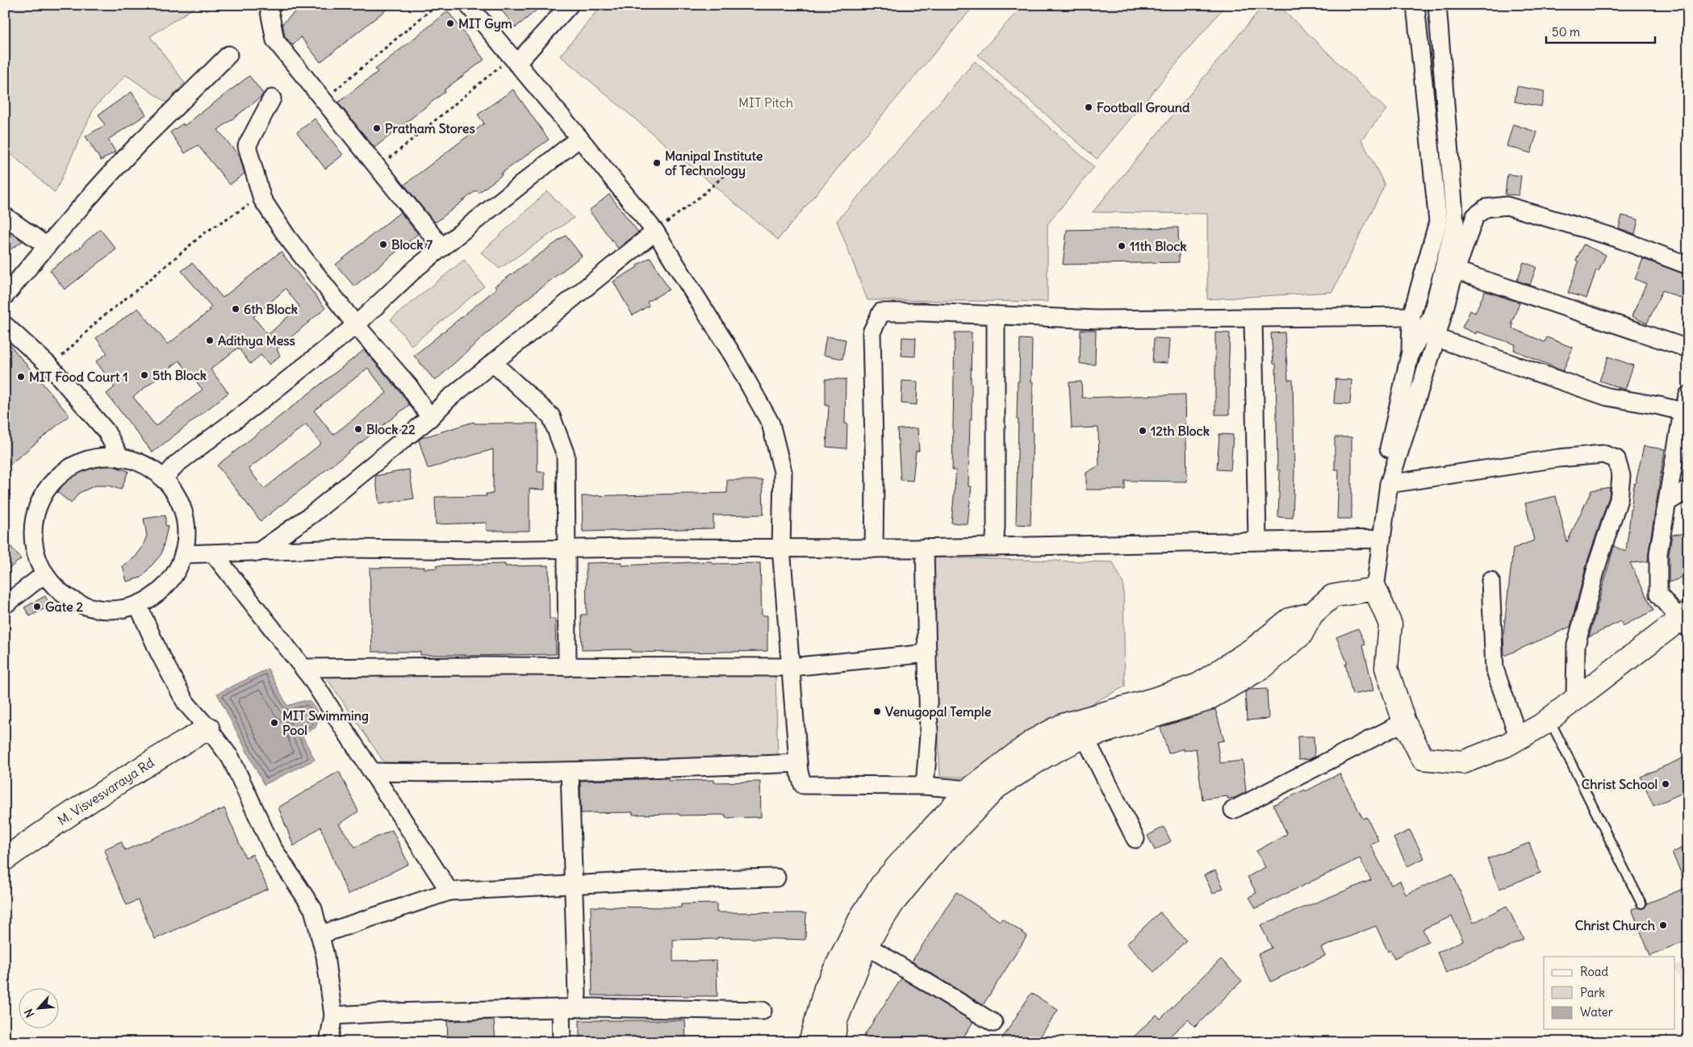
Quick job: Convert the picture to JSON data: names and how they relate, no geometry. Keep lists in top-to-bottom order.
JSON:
{
  "streets": {
    "main road": ["M. Visvesvaraya Rd"]
  },
  "parks": ["MIT Pitch"],
  "places": [
    "MIT Gym",
    "Football Ground",
    "Pratham Stores",
    "Manipal Institute of Technology",
    "Block 7",
    "11th Block",
    "6th Block",
    "Adithya Mess",
    "5th Block",
    "MIT Food Court 1",
    "Block 22",
    "12th Block",
    "Gate 2",
    "Venugopal Temple",
    "MIT Swimming Pool",
    "Christ School",
    "Christ Church"
  ],
  "legend": ["Road", "Park", "Water"],
  "scale_bar": "50 m",
  "north": "bottom left"
}
